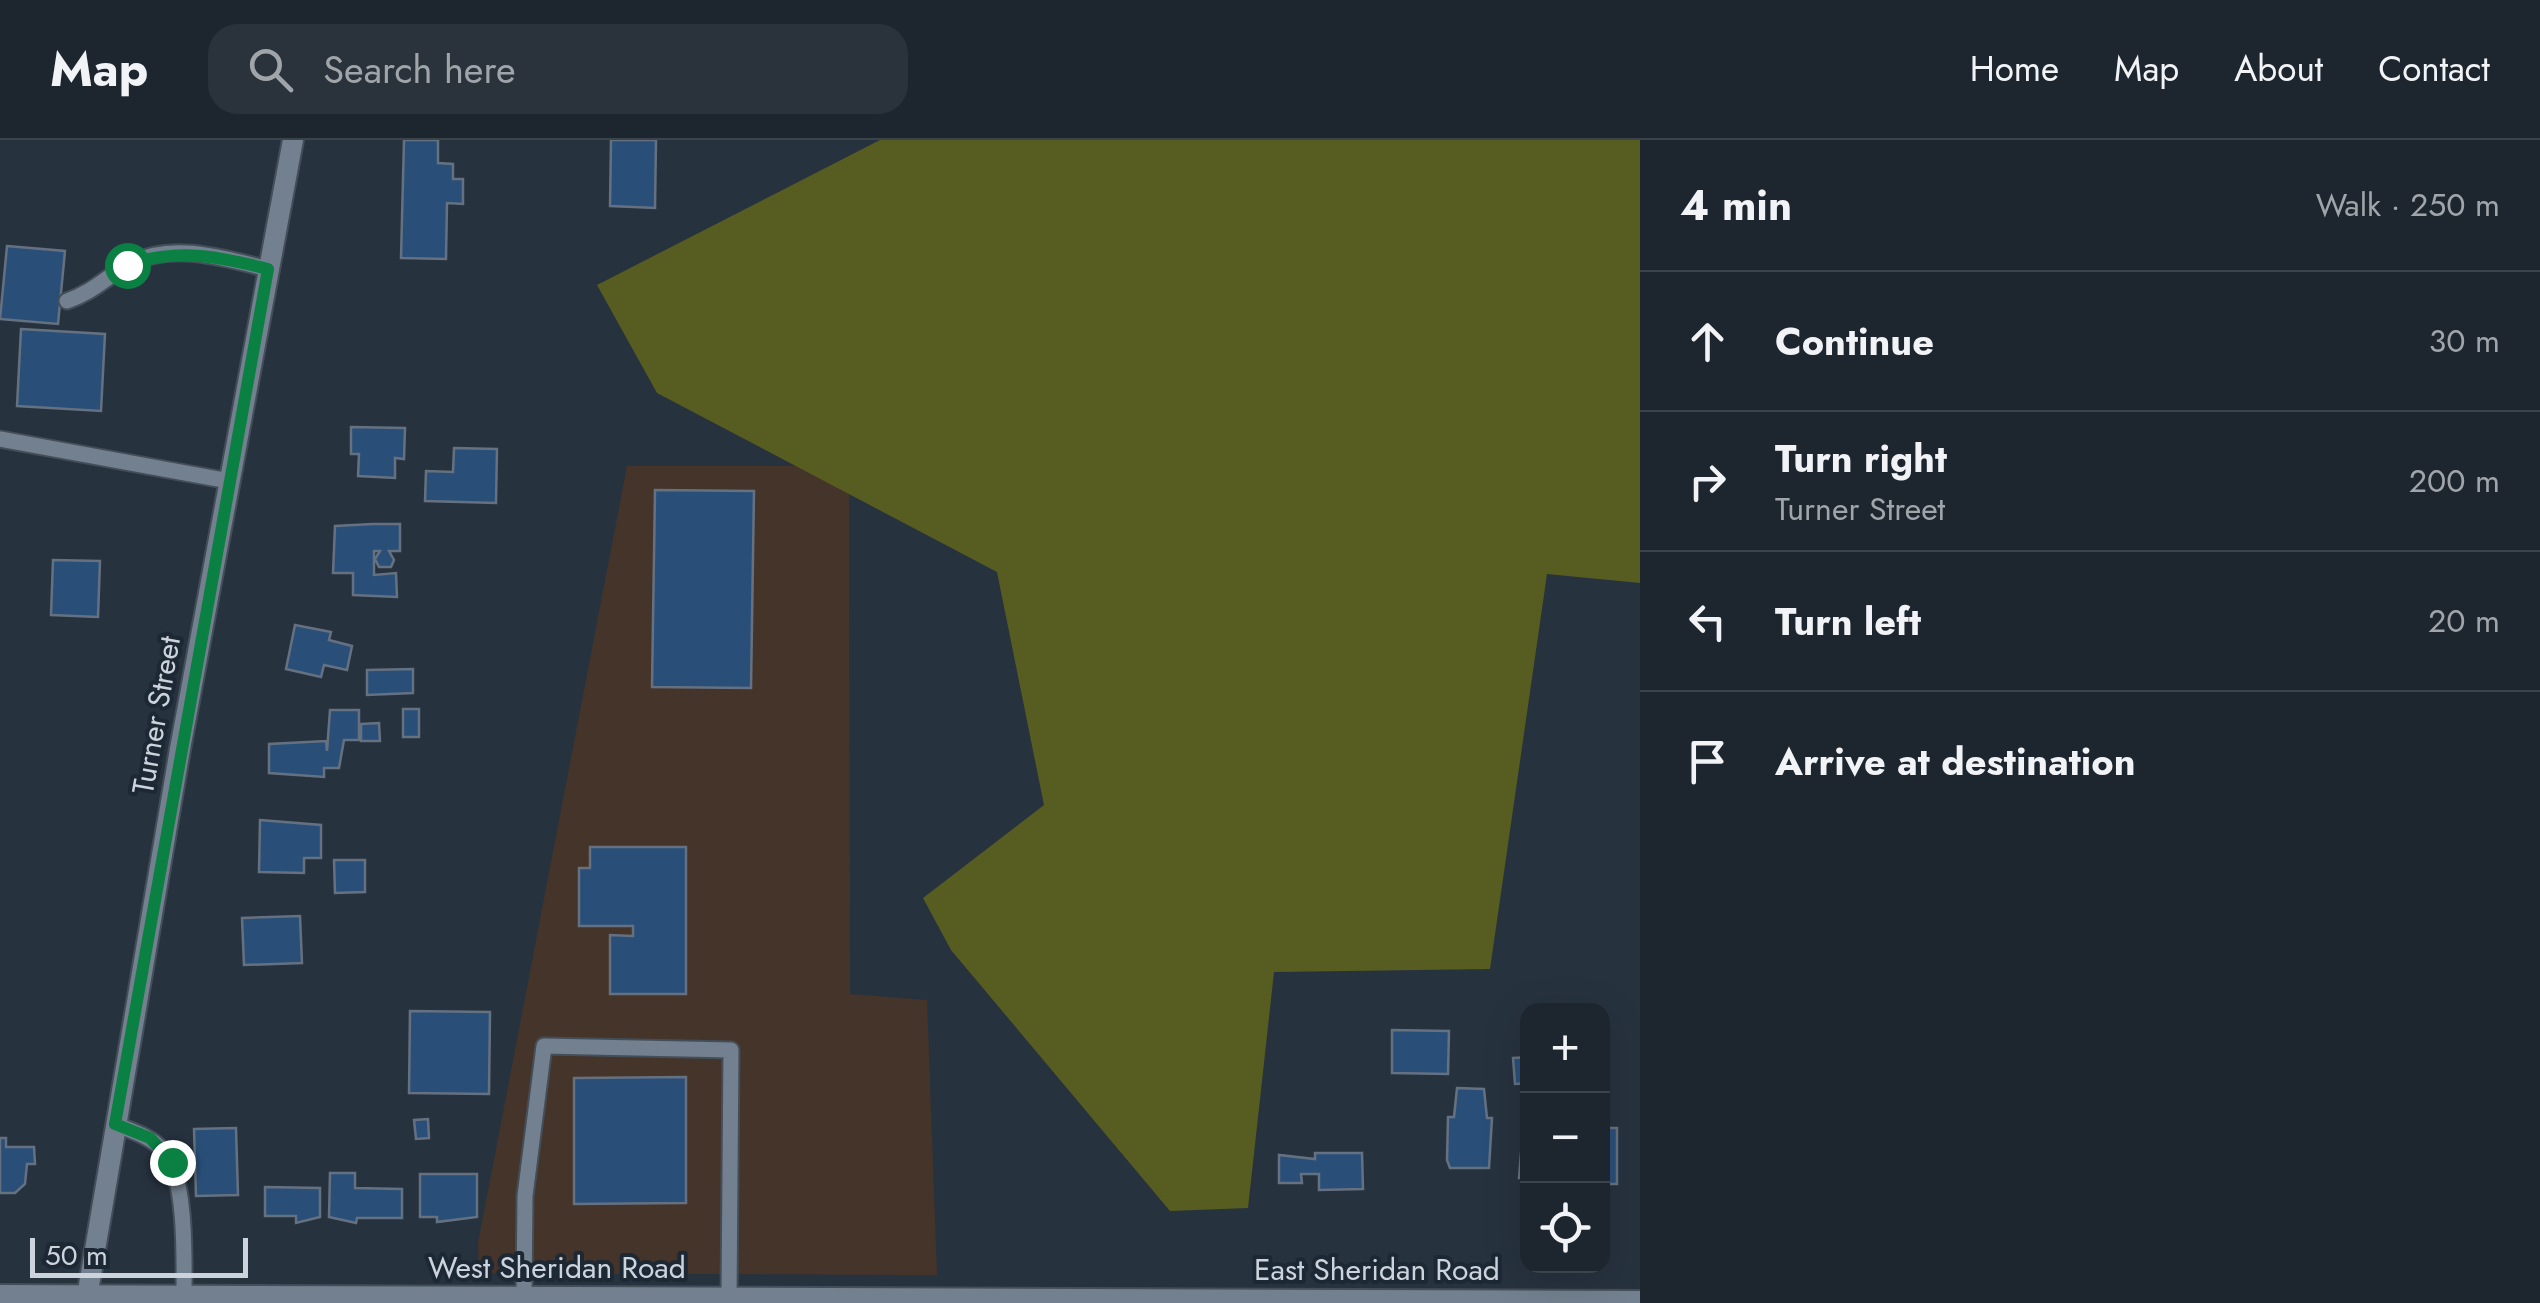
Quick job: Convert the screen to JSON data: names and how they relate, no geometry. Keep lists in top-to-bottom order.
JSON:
{
  "streets": {
    "street": ["Turner Street", "West Sheridan Road", "East Sheridan Road"]
  },
  "crossings": [
    ["Turner Street", "West Sheridan Road"],
    ["West Sheridan Road", "East Sheridan Road"]
  ],
  "scale_bar": "50 m",
  "page": {
    "header": "Map",
    "search": "Search here",
    "nav": [
      "Home",
      "Map",
      "About",
      "Contact"
    ],
    "heading": ["4 min", "Walk · 250 m"],
    "list": [
      ["Continue", "30 m"],
      ["Turn right", "Turner Street", "200 m"],
      ["Turn left", "20 m"],
      "Arrive at destination"
    ],
    "map_buttons": ["+", "−"],
    "scale": "50 m"
  }
}
